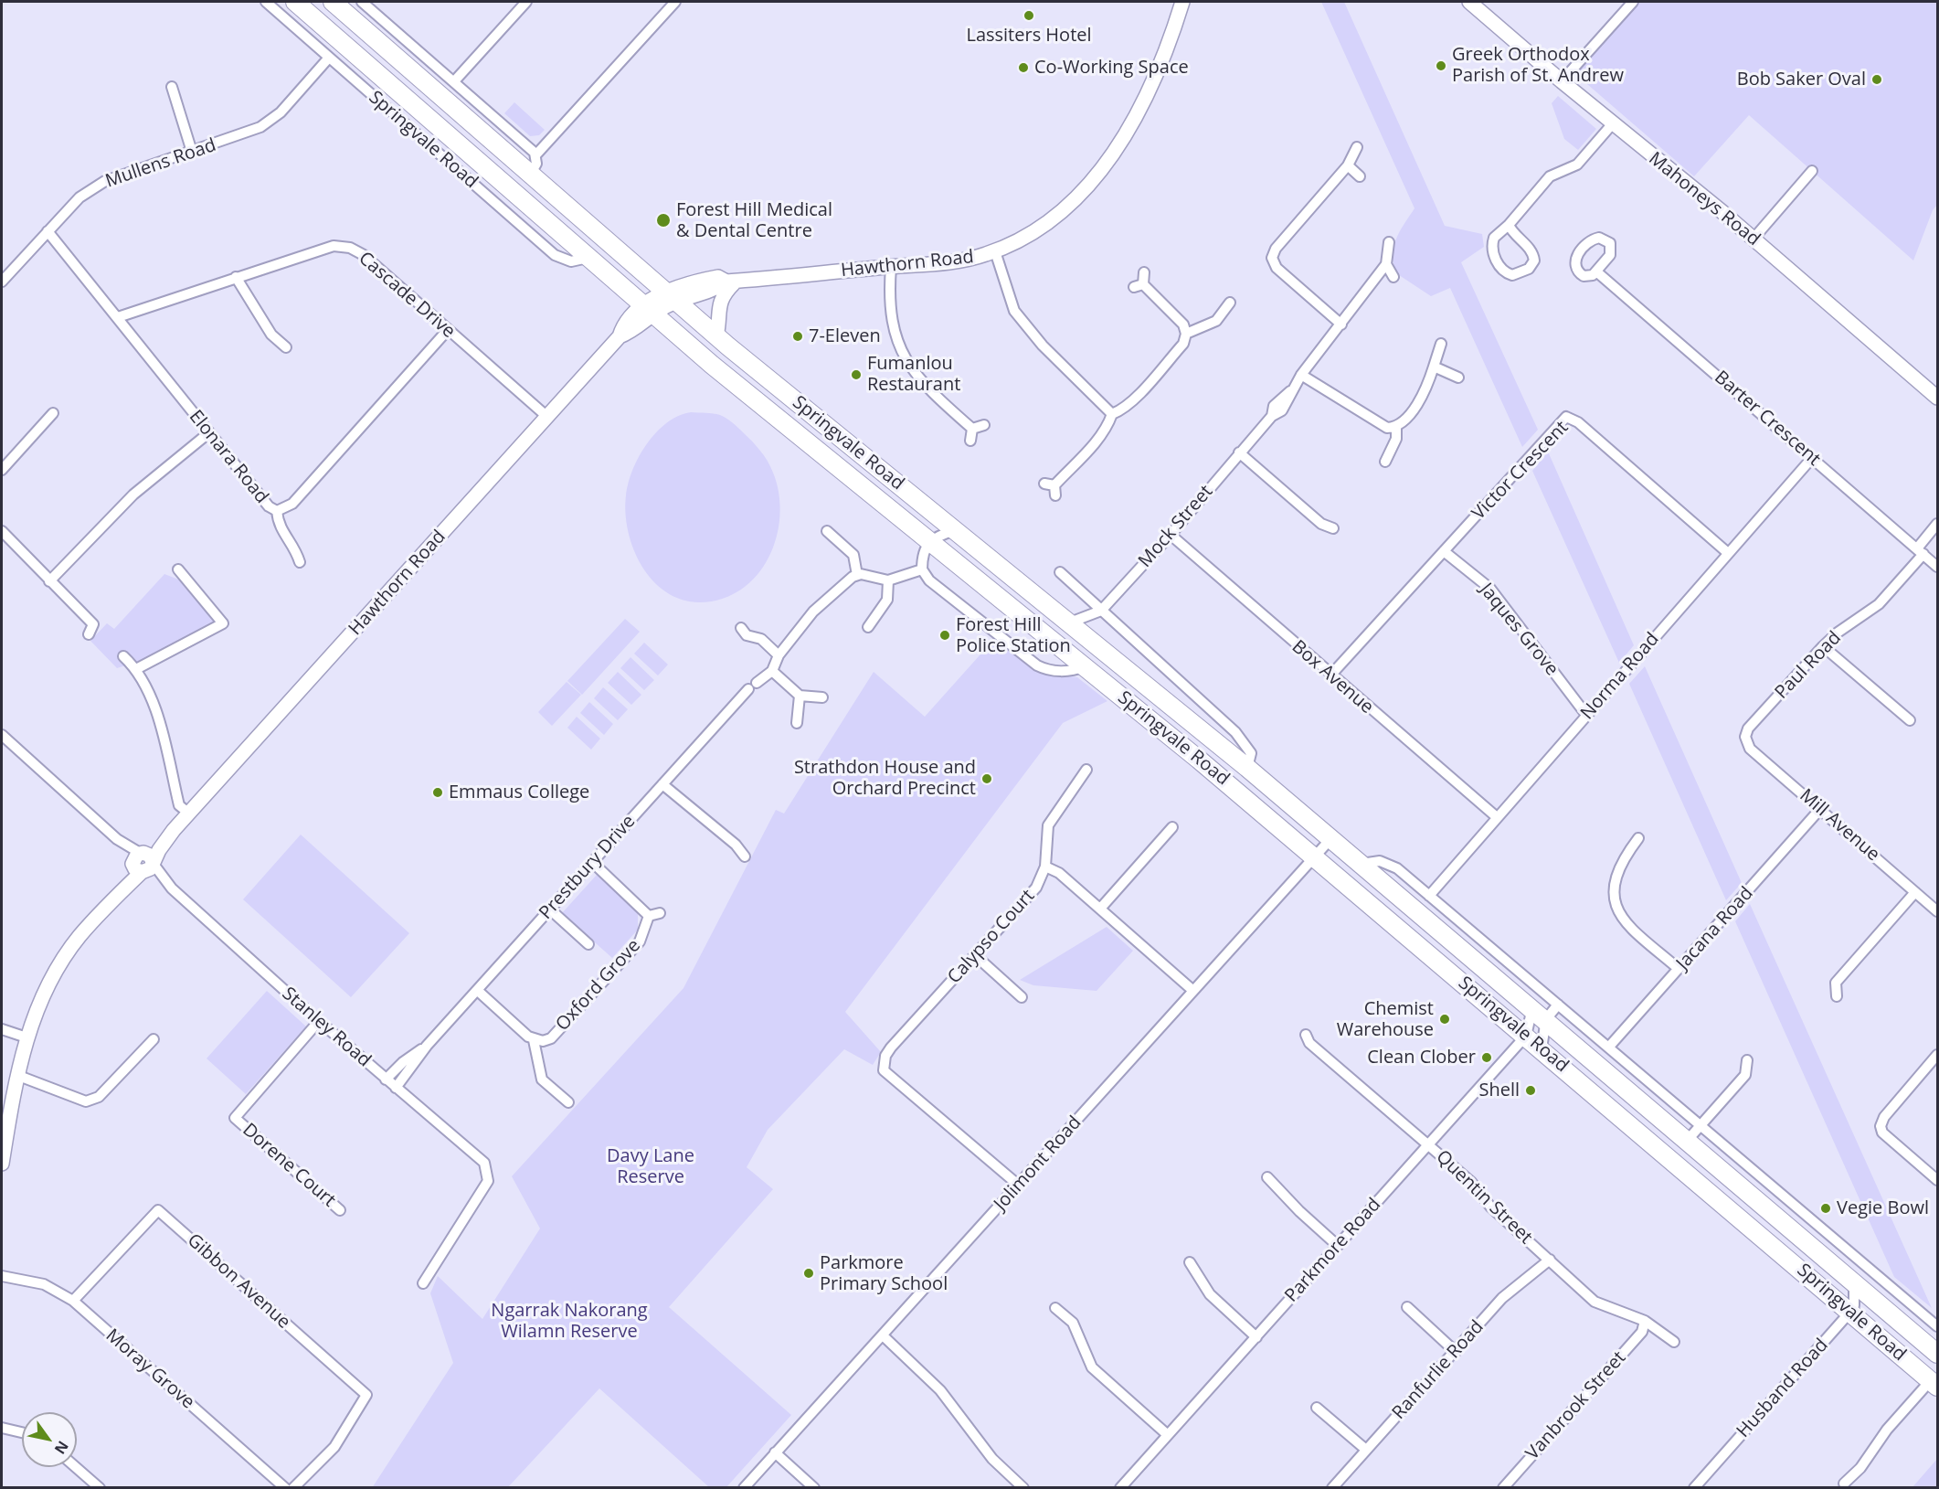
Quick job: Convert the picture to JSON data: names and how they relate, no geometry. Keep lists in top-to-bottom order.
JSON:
{
  "streets": {
    "highway": ["Springvale Road"],
    "main road": ["Mahoneys Road", "Hawthorn Road"],
    "street": [
      "Mullens Road",
      "Cascade Drive",
      "Barter Crescent",
      "Elonara Road",
      "Victor Crescent",
      "Mock Street",
      "Jaques Grove",
      "Paul Road",
      "Norma Road",
      "Box Avenue",
      "Mill Avenue",
      "Prestbury Drive",
      "Jacana Road",
      "Calypso Court",
      "Oxford Grove",
      "Stanley Road",
      "Jolimont Road",
      "Dorene Court",
      "Quentin Street",
      "Parkmore Road",
      "Gibbon Avenue",
      "Moray Grove",
      "Ranfurlie Road",
      "Husband Road",
      "Vanbrook Street"
    ]
  },
  "crossings": [
    ["Springvale Road", "Mullens Road"],
    ["Springvale Road", "Hawthorn Road"],
    ["Springvale Road", "Mock Street"],
    ["Springvale Road", "Jolimont Road"],
    ["Springvale Road", "Parkmore Road"],
    ["Springvale Road", "Husband Road"],
    ["Mullens Road", "Elonara Road"],
    ["Hawthorn Road", "Cascade Drive"],
    ["Hawthorn Road", "Stanley Road"],
    ["Cascade Drive", "Elonara Road"],
    ["Barter Crescent", "Paul Road"],
    ["Barter Crescent", "Norma Road"],
    ["Victor Crescent", "Jaques Grove"],
    ["Victor Crescent", "Norma Road"],
    ["Victor Crescent", "Box Avenue"],
    ["Mock Street", "Box Avenue"],
    ["Jaques Grove", "Norma Road"],
    ["Paul Road", "Mill Avenue"],
    ["Norma Road", "Box Avenue"],
    ["Mill Avenue", "Jacana Road"],
    ["Prestbury Drive", "Oxford Grove"],
    ["Prestbury Drive", "Stanley Road"],
    ["Calypso Court", "Jolimont Road"],
    ["Stanley Road", "Dorene Court"],
    ["Quentin Street", "Parkmore Road"],
    ["Quentin Street", "Ranfurlie Road"],
    ["Quentin Street", "Vanbrook Street"],
    ["Gibbon Avenue", "Moray Grove"]
  ],
  "parks": ["Davy Lane Reserve", "Ngarrak Nakorang Wilamn Reserve"],
  "places": [
    "Lassiters Hotel",
    "Greek Orthodox Parish of St. Andrew",
    "Co-Working Space",
    "Bob Saker Oval",
    "Forest Hill Medical & Dental Centre",
    "7-Eleven",
    "Fumanlou Restaurant",
    "Forest Hill Police Station",
    "Strathdon House and Orchard Precinct",
    "Emmaus College",
    "Chemist Warehouse",
    "Clean Clober",
    "Shell",
    "Vegie Bowl",
    "Parkmore Primary School"
  ],
  "north": "bottom right"
}
